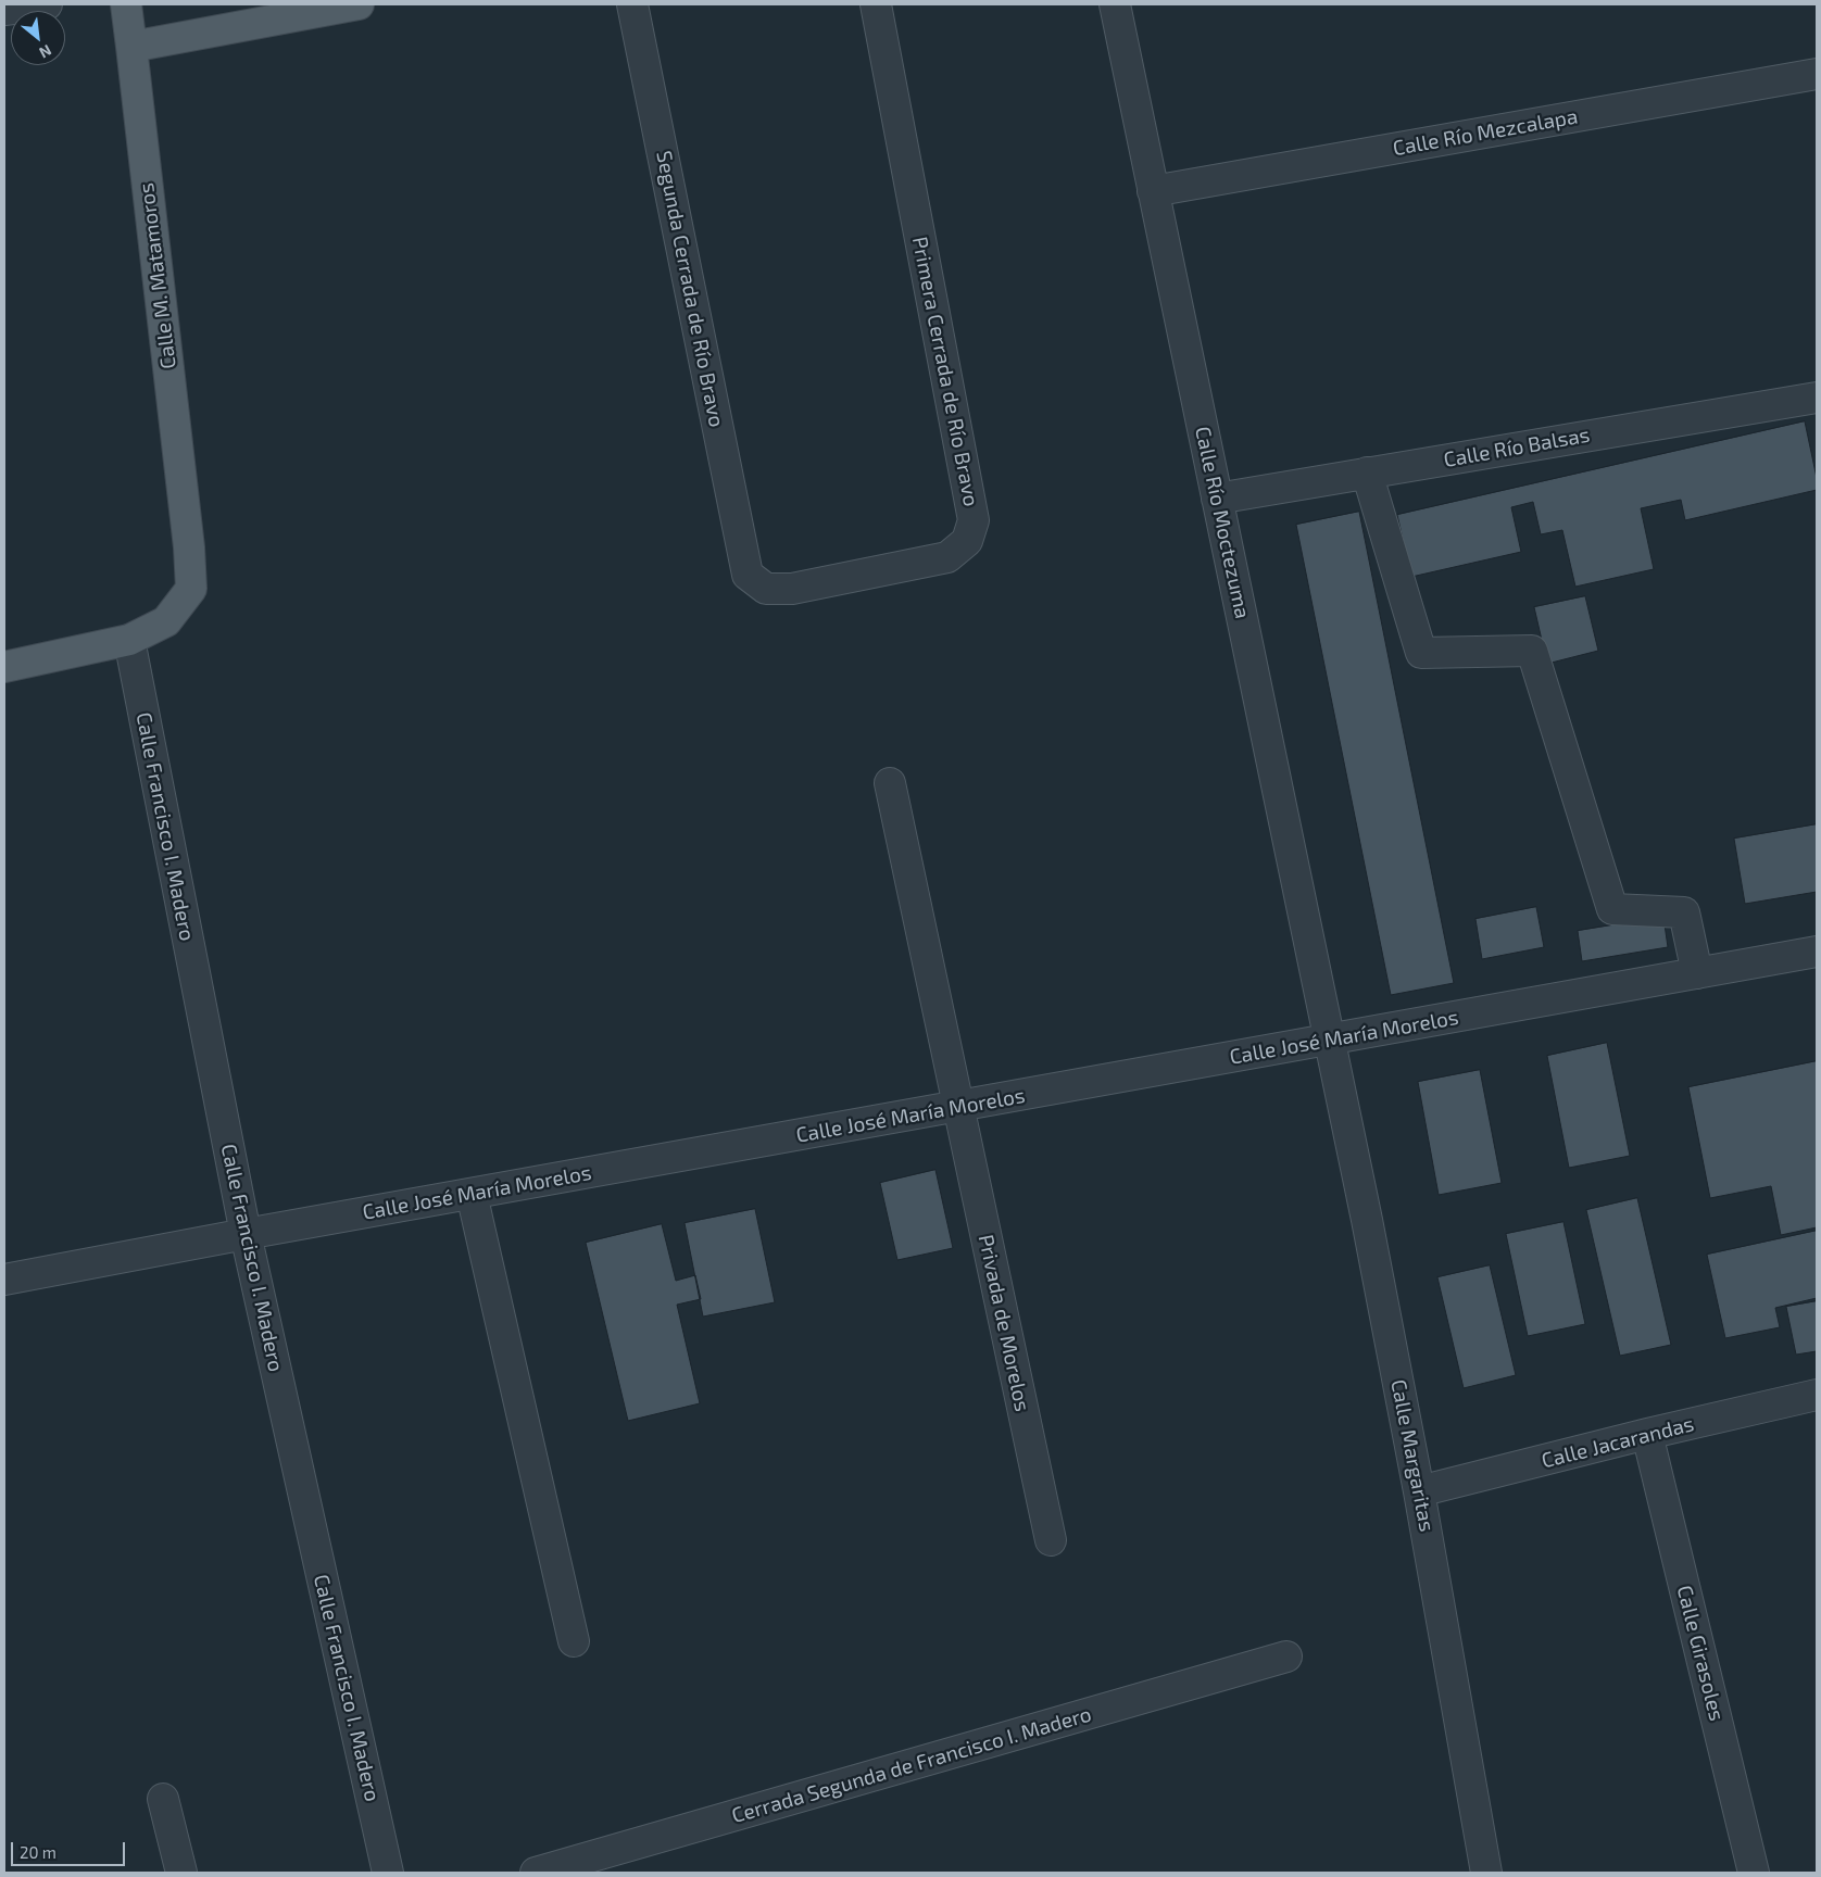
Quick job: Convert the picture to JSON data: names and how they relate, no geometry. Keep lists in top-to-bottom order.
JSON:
{
  "streets": {
    "main road": ["Calle M. Matamoros"],
    "street": [
      "Calle Río Mezcalapa",
      "Segunda Cerrada de Río Bravo",
      "Primera Cerrada de Río Bravo",
      "Calle Río Balsas",
      "Calle Río Moctezuma",
      "Calle Francisco I. Madero",
      "Calle José María Morelos",
      "Privada de Morelos",
      "Calle Jacarandas",
      "Calle Margaritas",
      "Calle Girasoles",
      "Cerrada Segunda de Francisco I. Madero"
    ]
  },
  "crossings": [
    ["Calle Río Mezcalapa", "Calle Río Moctezuma"],
    ["Calle M. Matamoros", "Calle Francisco I. Madero"],
    ["Segunda Cerrada de Río Bravo", "Primera Cerrada de Río Bravo"],
    ["Calle Río Balsas", "Calle Río Moctezuma"],
    ["Calle Río Moctezuma", "Calle José María Morelos"],
    ["Calle Río Moctezuma", "Calle Margaritas"],
    ["Calle Francisco I. Madero", "Calle José María Morelos"],
    ["Calle José María Morelos", "Privada de Morelos"],
    ["Calle José María Morelos", "Calle Margaritas"],
    ["Calle Jacarandas", "Calle Margaritas"],
    ["Calle Jacarandas", "Calle Girasoles"]
  ],
  "scale_bar": "20 m",
  "north": "bottom right"
}
